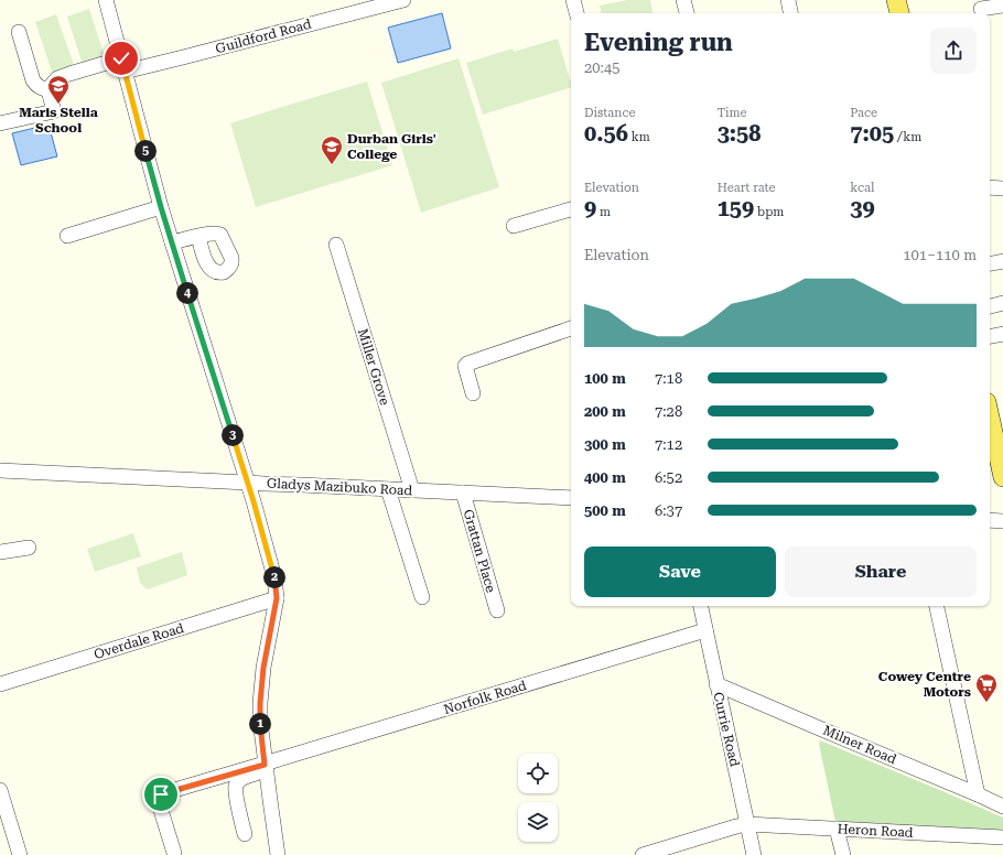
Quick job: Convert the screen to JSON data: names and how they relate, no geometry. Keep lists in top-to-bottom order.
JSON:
{
  "streets": {
    "street": [
      "Guildford Road",
      "Miller Grove",
      "Gladys Mazibuko Road",
      "Grattan Place",
      "Overdale Road",
      "Norfolk Road",
      "Currie Road",
      "Milner Road",
      "Heron Road"
    ]
  },
  "crossings": [
    ["Miller Grove", "Gladys Mazibuko Road"],
    ["Gladys Mazibuko Road", "Grattan Place"],
    ["Norfolk Road", "Currie Road"],
    ["Currie Road", "Milner Road"],
    ["Currie Road", "Heron Road"]
  ],
  "places": {
    "school or university": ["Maris Stella School", "Durban Girls' College"],
    "supermarket": ["Cowey Centre Motors"]
  },
  "page": {
    "heading": ["Evening run", "20:45"],
    "stats": [
      ["Distance", "0.56 km"],
      ["Time", "3:58"],
      ["Pace", "7:05 /km"],
      ["Elevation", "9 m"],
      ["Heart rate", "159 bpm"],
      ["kcal", "39"]
    ],
    "pins": [
      "5",
      "4",
      "3",
      "2",
      "1"
    ],
    "chart": ["Elevation", "101–110 m"],
    "list": [
      {
        "name": "100 m",
        "note": "7:18"
      },
      {
        "name": "200 m",
        "note": "7:28"
      },
      {
        "name": "300 m",
        "note": "7:12"
      },
      {
        "name": "400 m",
        "note": "6:52"
      },
      {
        "name": "500 m",
        "note": "6:37"
      }
    ],
    "buttons": ["Save", "Share"]
  }
}
